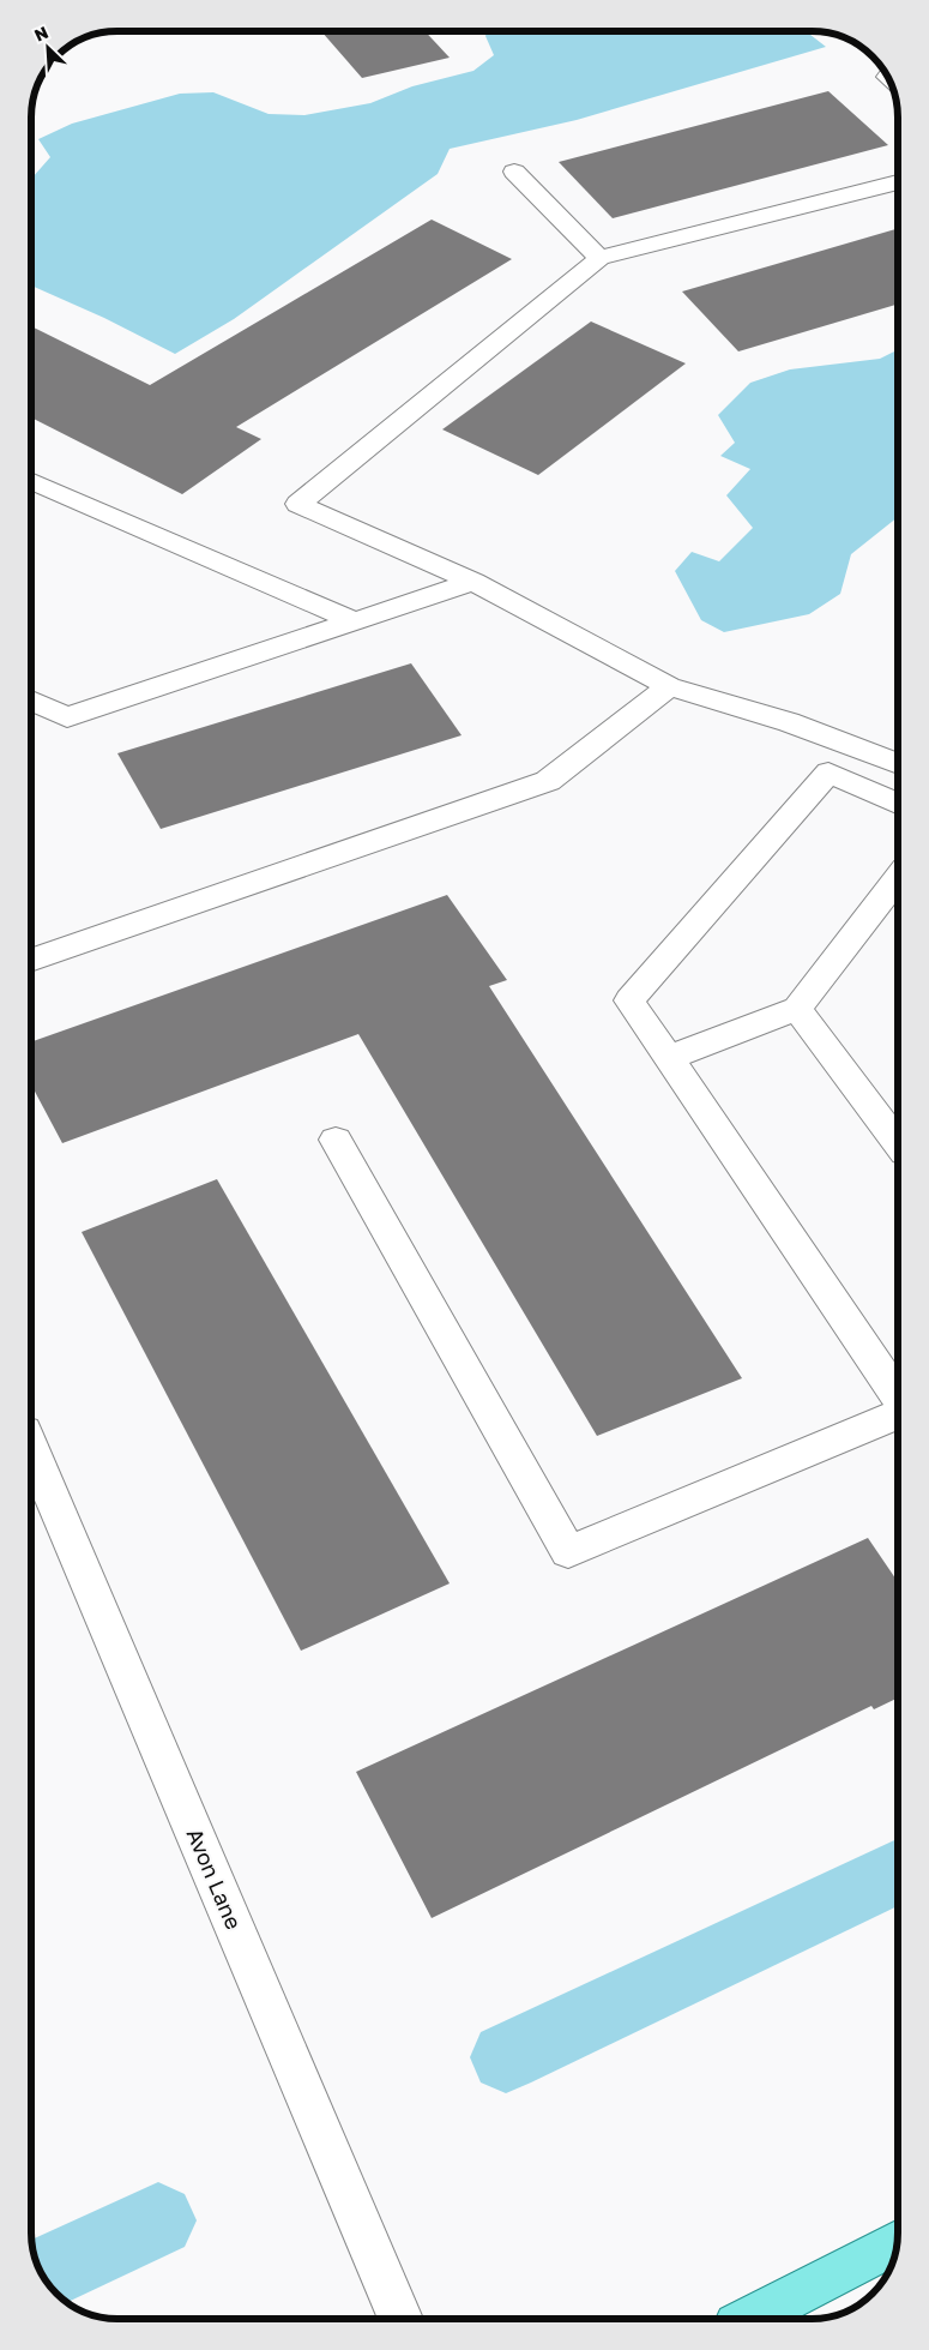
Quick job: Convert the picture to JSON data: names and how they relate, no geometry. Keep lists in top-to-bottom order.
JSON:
{
  "streets": {
    "street": ["Avon Lane"]
  },
  "north": "top left"
}
